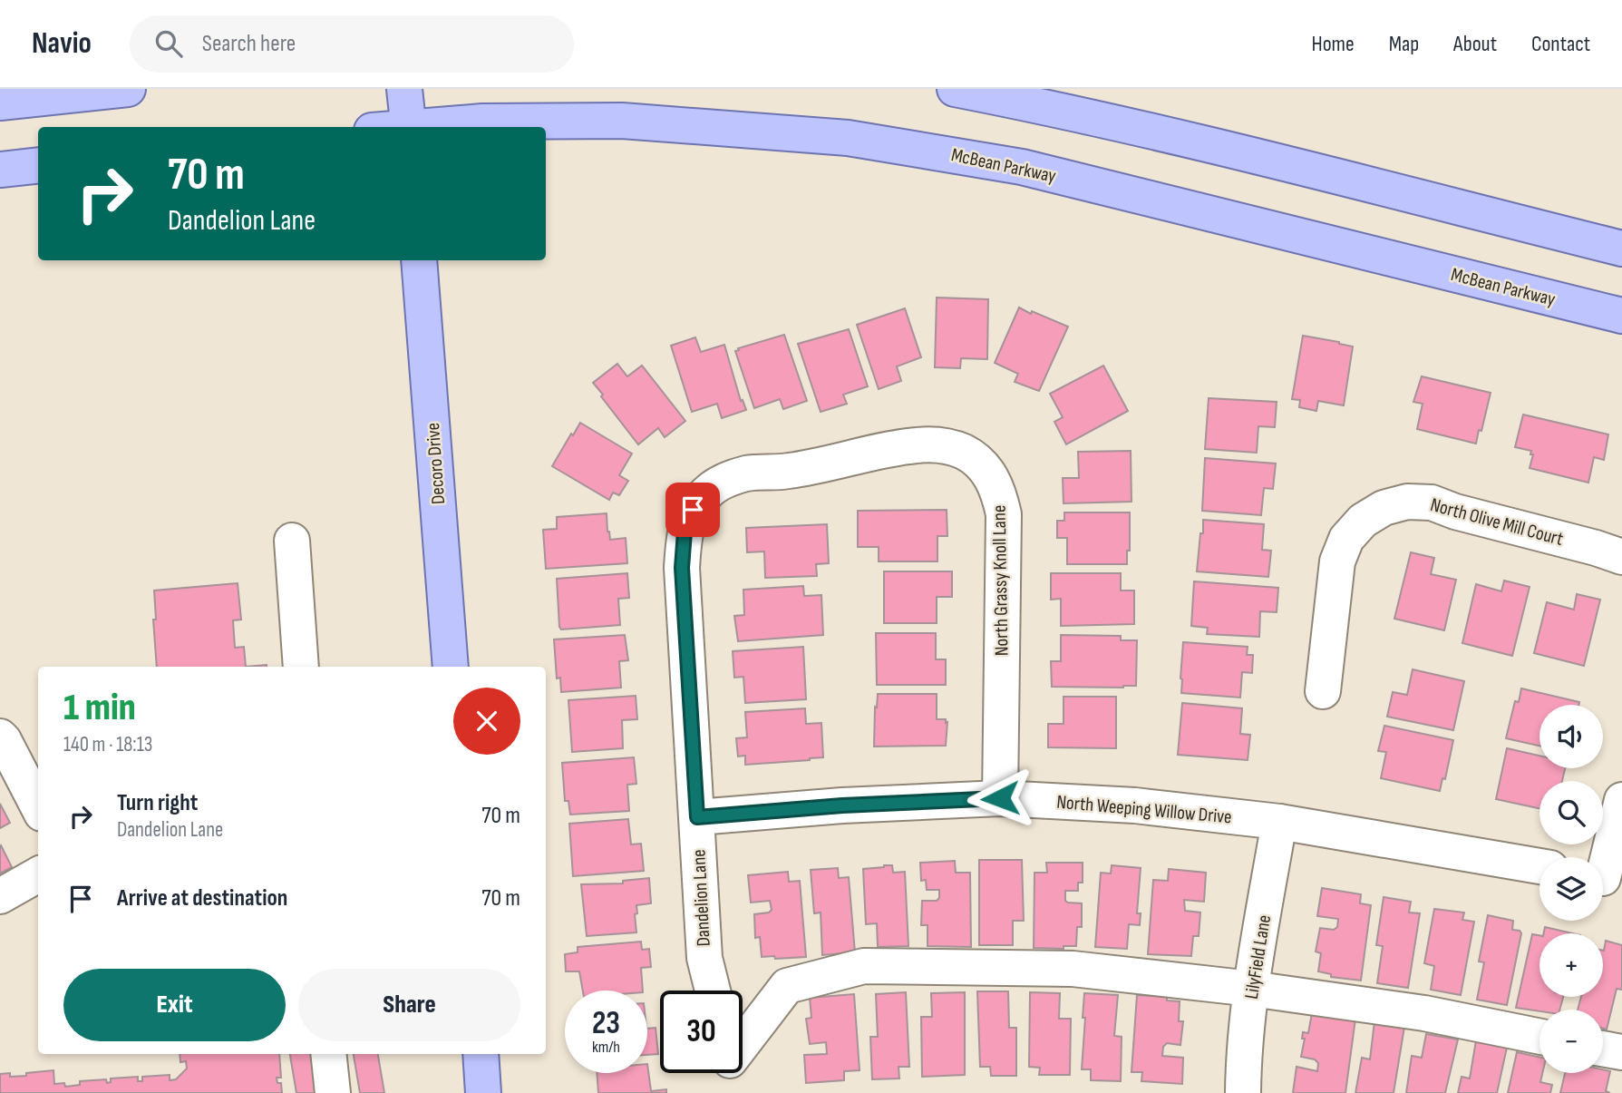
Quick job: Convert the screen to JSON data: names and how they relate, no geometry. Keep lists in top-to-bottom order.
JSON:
{
  "streets": {
    "main road": ["McBean Parkway", "Decoro Drive"],
    "street": [
      "North Olive Mill Court",
      "North Grassy Knoll Lane",
      "North Weeping Willow Drive",
      "Dandelion Lane",
      "LilyField Lane"
    ]
  },
  "crossings": [
    ["North Grassy Knoll Lane", "North Weeping Willow Drive"],
    ["North Grassy Knoll Lane", "Dandelion Lane"],
    ["North Weeping Willow Drive", "Dandelion Lane"],
    ["North Weeping Willow Drive", "LilyField Lane"]
  ],
  "page": {
    "header": "Navio",
    "search": "Search here",
    "nav": [
      "Home",
      "Map",
      "About",
      "Contact"
    ],
    "turn": ["70 m", "Dandelion Lane"],
    "heading": ["1 min", "140 m · 18:13"],
    "map_buttons": ["+", "−"],
    "list": [
      {
        "name": "Turn right",
        "note": "Dandelion Lane",
        "value": "70 m"
      },
      {
        "name": "Arrive at destination",
        "value": "70 m"
      }
    ],
    "buttons": ["Exit", "Share"],
    "speed": "23 km/h",
    "limit": "30"
  }
}
